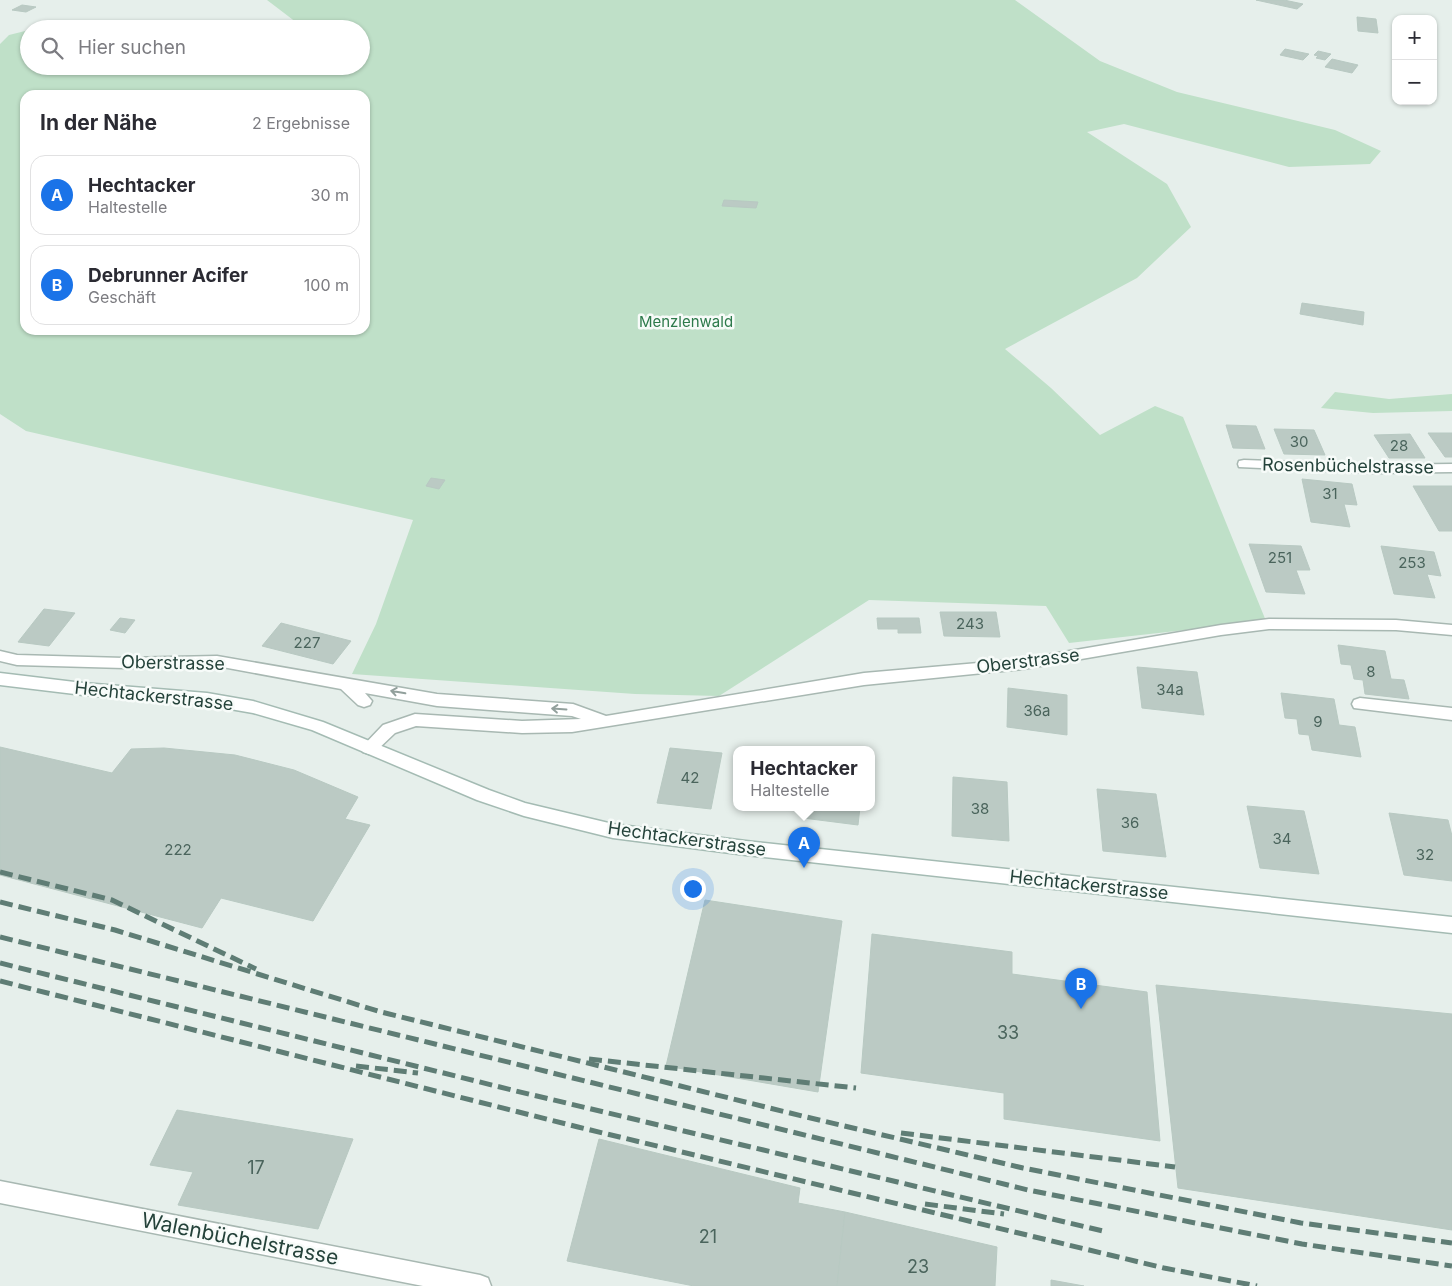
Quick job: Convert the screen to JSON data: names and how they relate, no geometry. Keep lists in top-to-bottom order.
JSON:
{
  "streets": {
    "street": [
      "Rosenbüchelstrasse",
      "Oberstrasse",
      "Hechtackerstrasse",
      "Walenbüchelstrasse"
    ]
  },
  "crossings": [
    ["Oberstrasse", "Hechtackerstrasse"]
  ],
  "parks": ["Menzlenwald"],
  "house_numbers": [
    "30",
    "28",
    "31",
    "251",
    "253",
    "243",
    "227",
    "8",
    "34a",
    "36a",
    "9",
    "42",
    "38",
    "36",
    "34",
    "222",
    "32",
    "33",
    "17",
    "21",
    "23"
  ],
  "page": {
    "map_buttons": ["+", "−"],
    "search": "Hier suchen",
    "heading": ["In der Nähe", "2 Ergebnisse"],
    "list": [
      {
        "mark": "A",
        "name": "Hechtacker",
        "note": "Haltestelle",
        "value": "30 m"
      },
      {
        "mark": "B",
        "name": "Debrunner Acifer",
        "note": "Geschäft",
        "value": "100 m"
      }
    ],
    "popup": ["Hechtacker", "Haltestelle"],
    "pins": ["A", "B"]
  }
}
